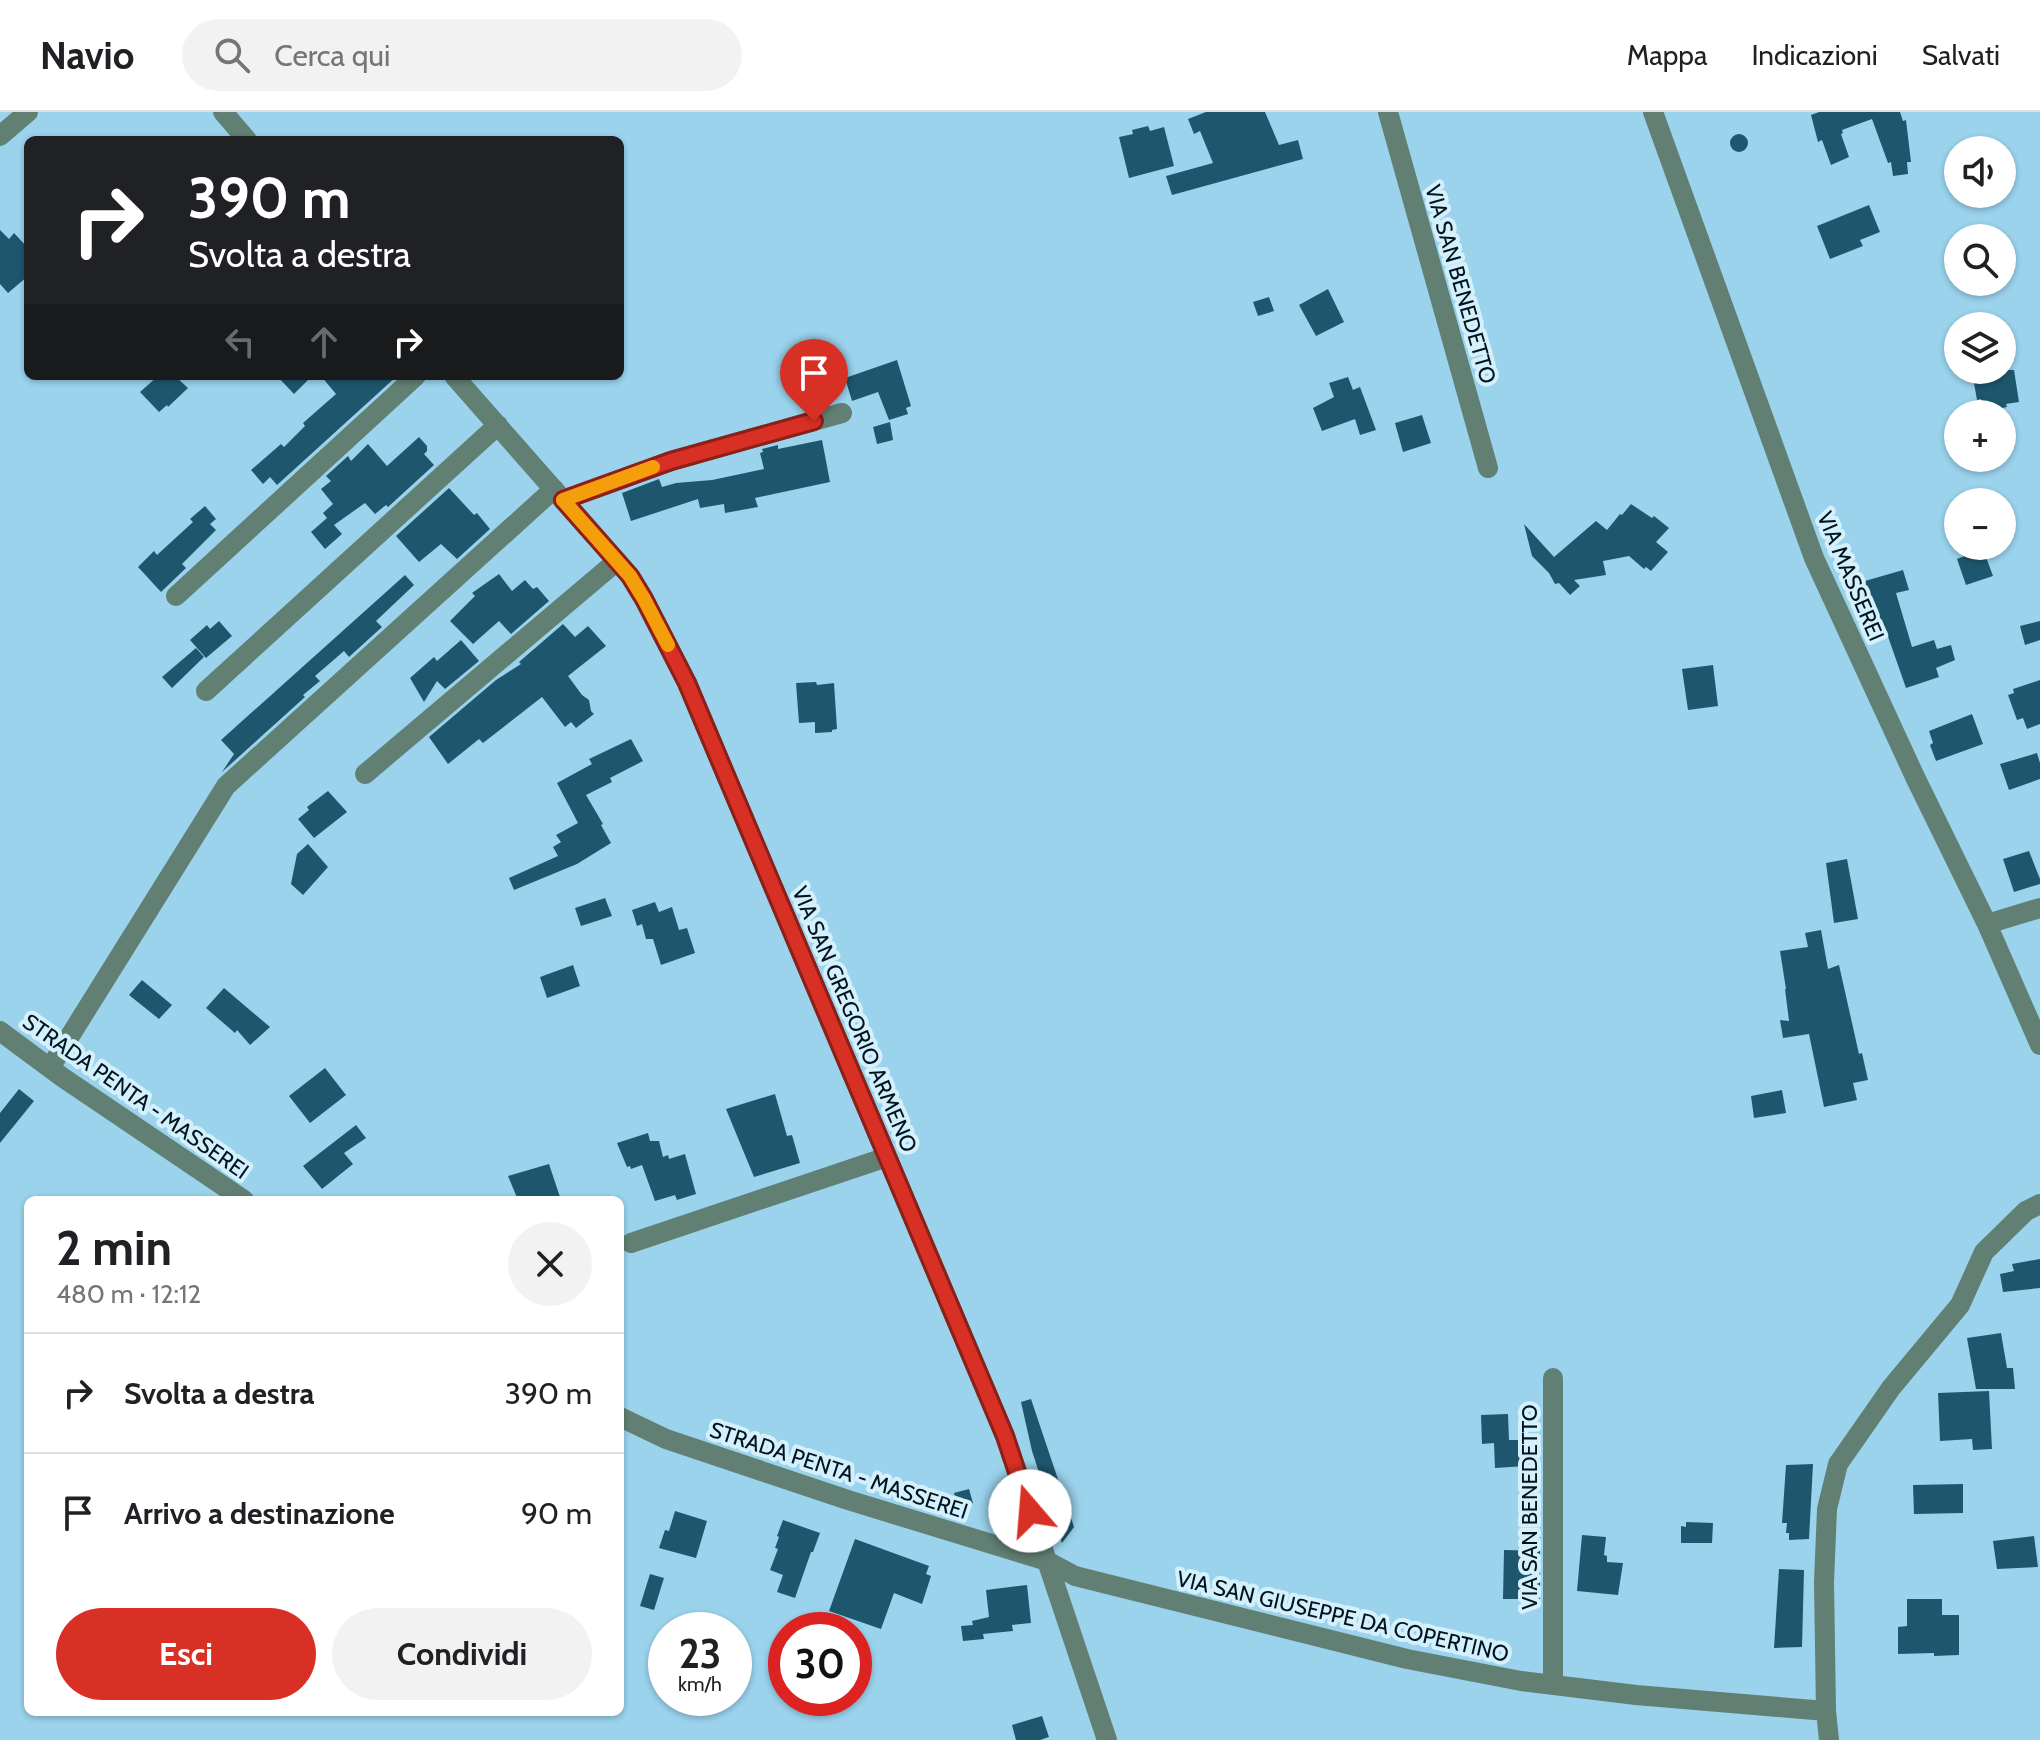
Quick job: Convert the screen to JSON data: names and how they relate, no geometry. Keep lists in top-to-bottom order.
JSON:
{
  "streets": {
    "street": [
      "VIA SAN BENEDETTO",
      "VIA MASSEREI",
      "VIA SAN GREGORIO ARMENO",
      "STRADA PENTA - MASSEREI",
      "VIA SAN GIUSEPPE DA COPERTINO"
    ]
  },
  "crossings": [
    ["VIA SAN BENEDETTO", "VIA SAN GIUSEPPE DA COPERTINO"],
    ["VIA SAN GREGORIO ARMENO", "STRADA PENTA - MASSEREI"],
    ["VIA SAN GREGORIO ARMENO", "VIA SAN GIUSEPPE DA COPERTINO"],
    ["STRADA PENTA - MASSEREI", "VIA SAN GIUSEPPE DA COPERTINO"]
  ],
  "page": {
    "header": "Navio",
    "search": "Cerca qui",
    "nav": ["Mappa", "Indicazioni", "Salvati"],
    "map_buttons": ["+", "−"],
    "turn": ["390 m", "Svolta a destra"],
    "heading": ["2 min", "480 m · 12:12"],
    "list": [
      {
        "name": "Svolta a destra",
        "value": "390 m"
      },
      {
        "name": "Arrivo a destinazione",
        "value": "90 m"
      }
    ],
    "buttons": ["Esci", "Condividi"],
    "speed": "23 km/h",
    "limit": "30"
  }
}
